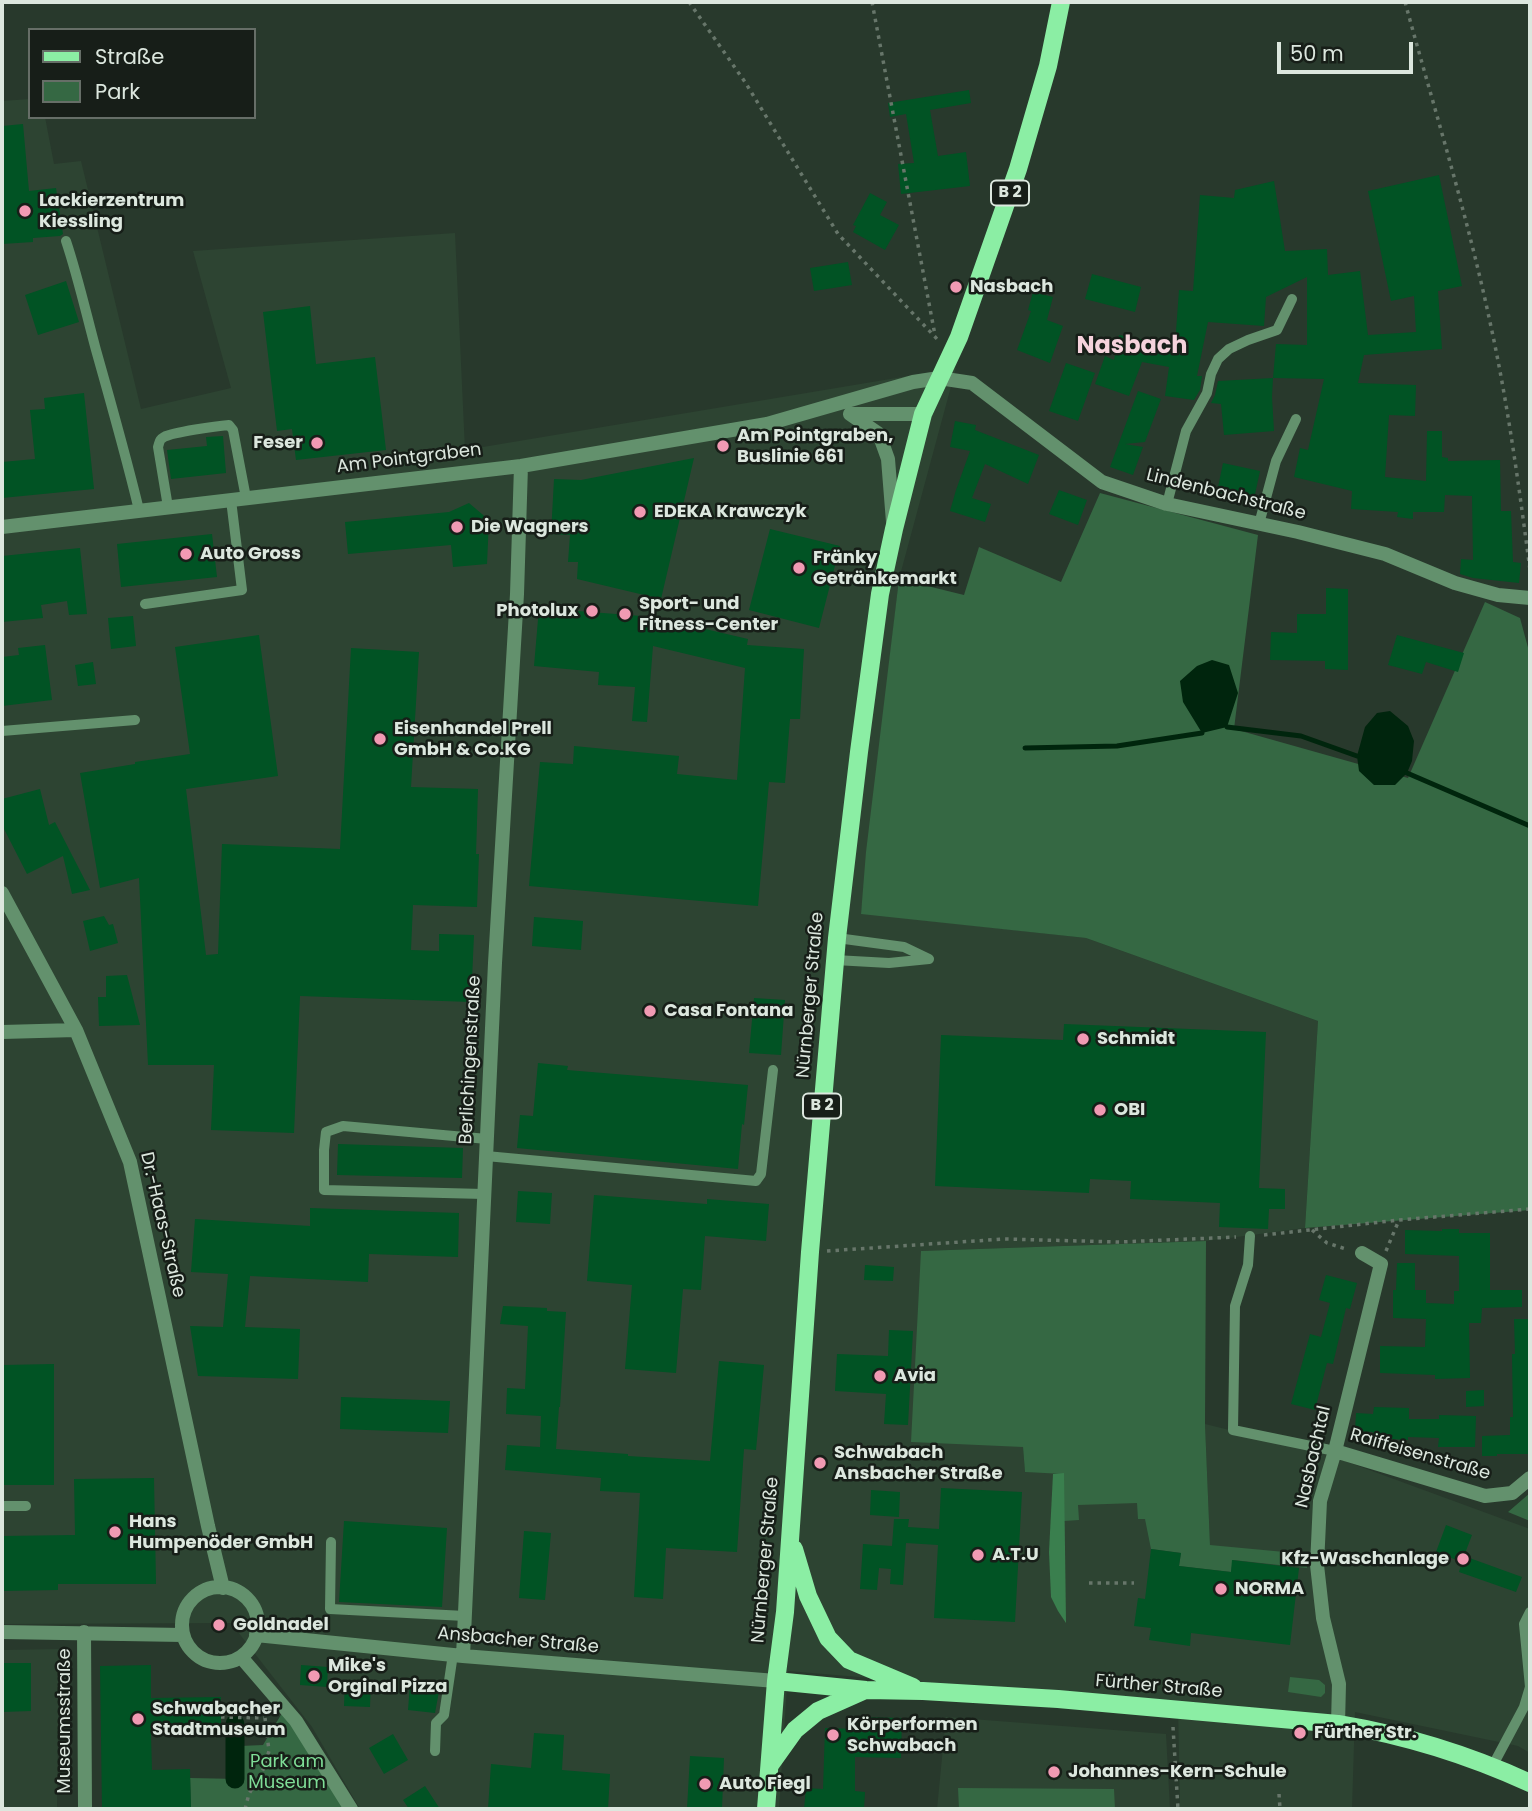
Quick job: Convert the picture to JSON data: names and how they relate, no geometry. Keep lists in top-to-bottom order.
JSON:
{
  "streets": {
    "main road": ["B 2", "Nürnberger Straße", "Fürther Straße"],
    "street": [
      "Am Pointgraben",
      "Lindenbachstraße",
      "Berlichingenstraße",
      "Dr.-Haas-Straße",
      "Raiffeisenstraße",
      "Nasbachtal",
      "Ansbacher Straße",
      "Museumsstraße"
    ]
  },
  "crossings": [
    ["Am Pointgraben", "Lindenbachstraße"],
    ["Am Pointgraben", "Nürnberger Straße"],
    ["Am Pointgraben", "Berlichingenstraße"],
    ["Lindenbachstraße", "Nürnberger Straße"],
    ["Nürnberger Straße", "Ansbacher Straße"],
    ["Nürnberger Straße", "Fürther Straße"],
    ["Berlichingenstraße", "Ansbacher Straße"],
    ["Dr.-Haas-Straße", "Ansbacher Straße"],
    ["Raiffeisenstraße", "Nasbachtal"],
    ["Nasbachtal", "Fürther Straße"],
    ["Ansbacher Straße", "Fürther Straße"]
  ],
  "districts": ["Nasbach"],
  "parks": ["Park am Museum"],
  "places": [
    "Lackierzentrum Kiessling",
    "Nasbach",
    "Feser",
    "Am Pointgraben, Buslinie 661",
    "EDEKA Krawczyk",
    "Die Wagners",
    "Auto Gross",
    "Fränky Getränkemarkt",
    "Photolux",
    "Sport- und Fitness-Center",
    "Eisenhandel Prell GmbH & Co.KG",
    "Casa Fontana",
    "Schmidt",
    "OBI",
    "Avia",
    "Schwabach Ansbacher Straße",
    "Hans Humpenöder GmbH",
    "A.T.U",
    "Kfz-Waschanlage",
    "NORMA",
    "Goldnadel",
    "Mike's Orginal Pizza",
    "Schwabacher Stadtmuseum",
    "Fürther Str.",
    "Körperformen Schwabach",
    "Johannes-Kern-Schule",
    "Auto Fiegl"
  ],
  "legend": ["Straße", "Park"],
  "scale_bar": "50 m"
}
